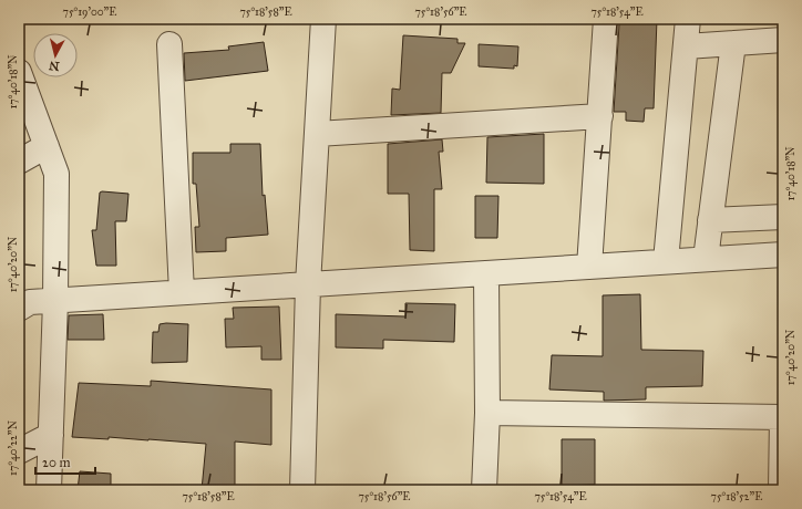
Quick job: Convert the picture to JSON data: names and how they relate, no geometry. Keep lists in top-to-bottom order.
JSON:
{
  "scale_bar": "20 m",
  "north": "bottom",
  "coordinates": [
    "75°19'00\"E",
    "75°18'58\"E",
    "75°18'56\"E",
    "75°18'54\"E",
    "17°40'18\"N",
    "17°40'20\"N",
    "17°40'22\"N",
    "75°18'52\"E"
  ]
}
